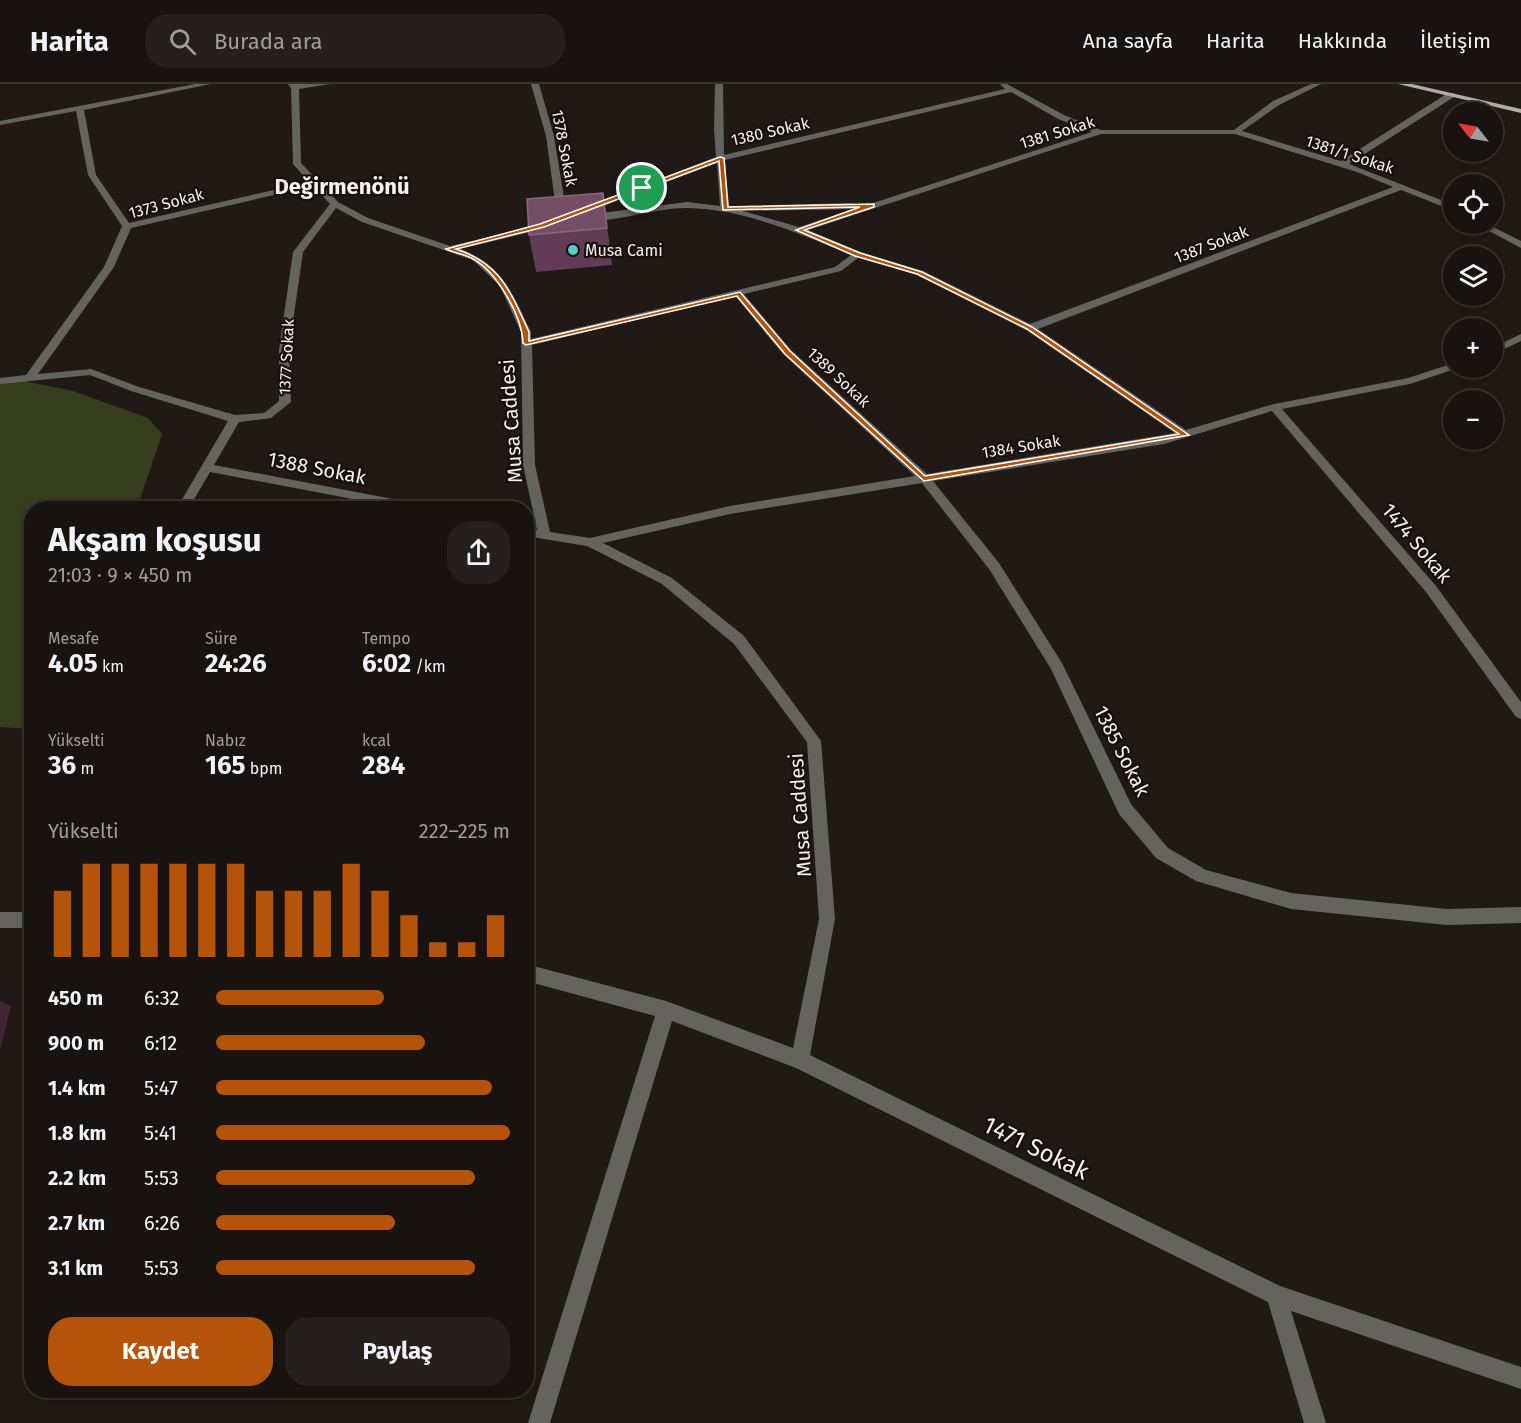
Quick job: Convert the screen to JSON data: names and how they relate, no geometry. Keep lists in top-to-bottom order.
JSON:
{
  "streets": {
    "street": [
      "1380 Sokak",
      "1381 Sokak",
      "1378 Sokak",
      "1381/1 Sokak",
      "1373 Sokak",
      "1387 Sokak",
      "1377 Sokak",
      "1389 Sokak",
      "Musa Caddesi",
      "1384 Sokak",
      "1388 Sokak",
      "1474 Sokak",
      "1385 Sokak",
      "1471 Sokak"
    ]
  },
  "crossings": [
    ["1380 Sokak", "1381 Sokak"],
    ["1380 Sokak", "1378 Sokak"],
    ["1380 Sokak", "Musa Caddesi"],
    ["1381 Sokak", "1381/1 Sokak"],
    ["1381/1 Sokak", "1387 Sokak"],
    ["1373 Sokak", "Musa Caddesi"],
    ["1377 Sokak", "Musa Caddesi"],
    ["1389 Sokak", "1384 Sokak"],
    ["1389 Sokak", "1385 Sokak"],
    ["Musa Caddesi", "1384 Sokak"],
    ["Musa Caddesi", "1471 Sokak"],
    ["1384 Sokak", "1474 Sokak"],
    ["1384 Sokak", "1385 Sokak"]
  ],
  "districts": ["Değirmenönü"],
  "places": ["Musa Cami"],
  "north": "top left",
  "page": {
    "header": "Harita",
    "search": "Burada ara",
    "nav": [
      "Ana sayfa",
      "Harita",
      "Hakkında",
      "İletişim"
    ],
    "map_buttons": ["+", "−"],
    "heading": ["Akşam koşusu", "21:03 · 9 × 450 m"],
    "stats": [
      ["Mesafe", "4.05 km"],
      ["Süre", "24:26"],
      ["Tempo", "6:02 /km"],
      ["Yükselti", "36 m"],
      ["Nabız", "165 bpm"],
      ["kcal", "284"]
    ],
    "chart": ["Yükselti", "222–225 m"],
    "list": [
      {
        "name": "450 m",
        "note": "6:32"
      },
      {
        "name": "900 m",
        "note": "6:12"
      },
      {
        "name": "1.4 km",
        "note": "5:47"
      },
      {
        "name": "1.8 km",
        "note": "5:41"
      },
      {
        "name": "2.2 km",
        "note": "5:53"
      },
      {
        "name": "2.7 km",
        "note": "6:26"
      },
      {
        "name": "3.1 km",
        "note": "5:53"
      }
    ],
    "buttons": ["Kaydet", "Paylaş"]
  }
}
